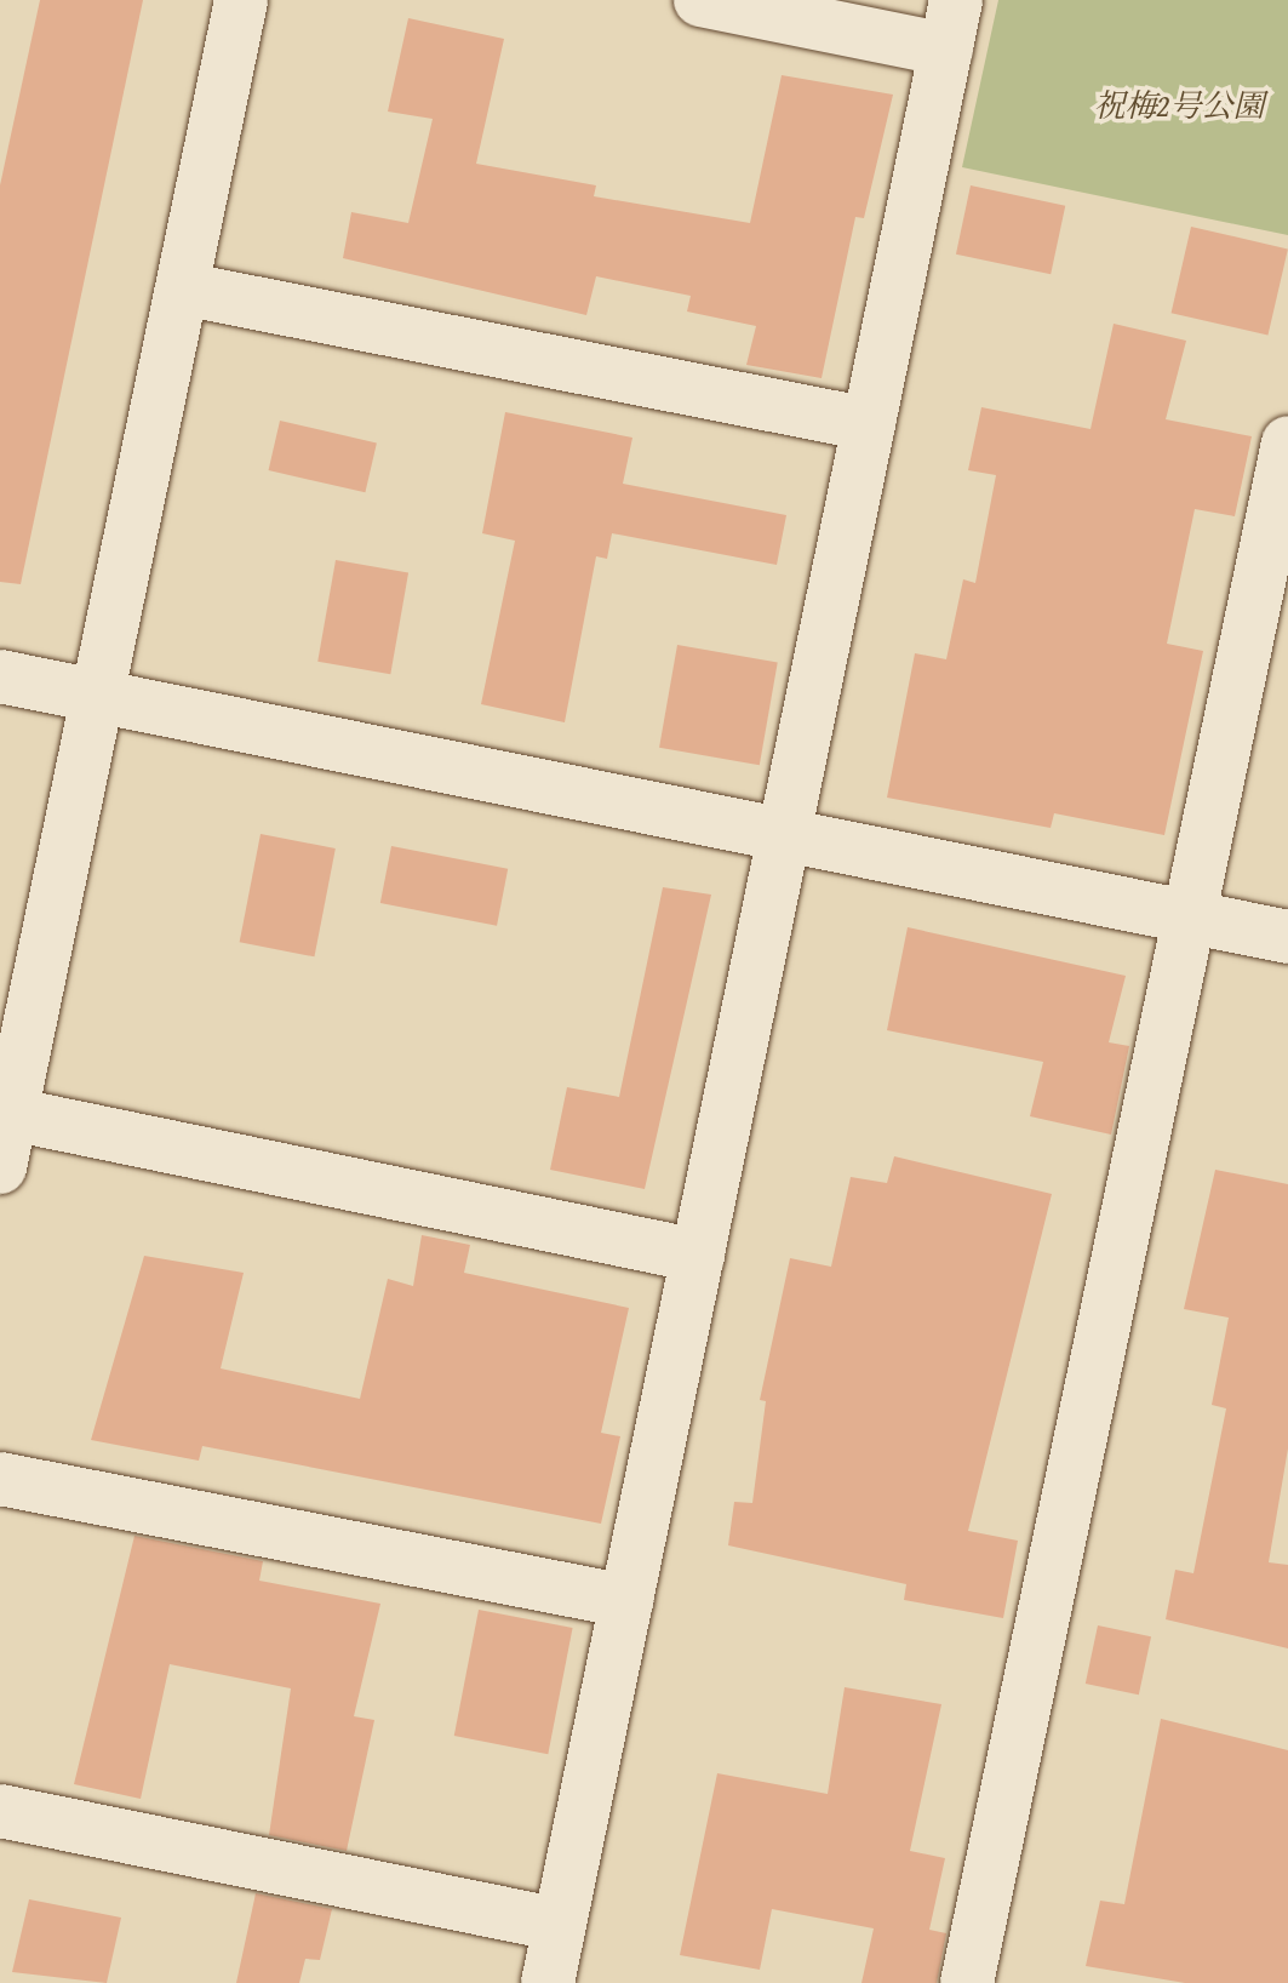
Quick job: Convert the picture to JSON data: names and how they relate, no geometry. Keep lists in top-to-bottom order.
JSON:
{
  "parks": ["祝梅2号公園"]
}
